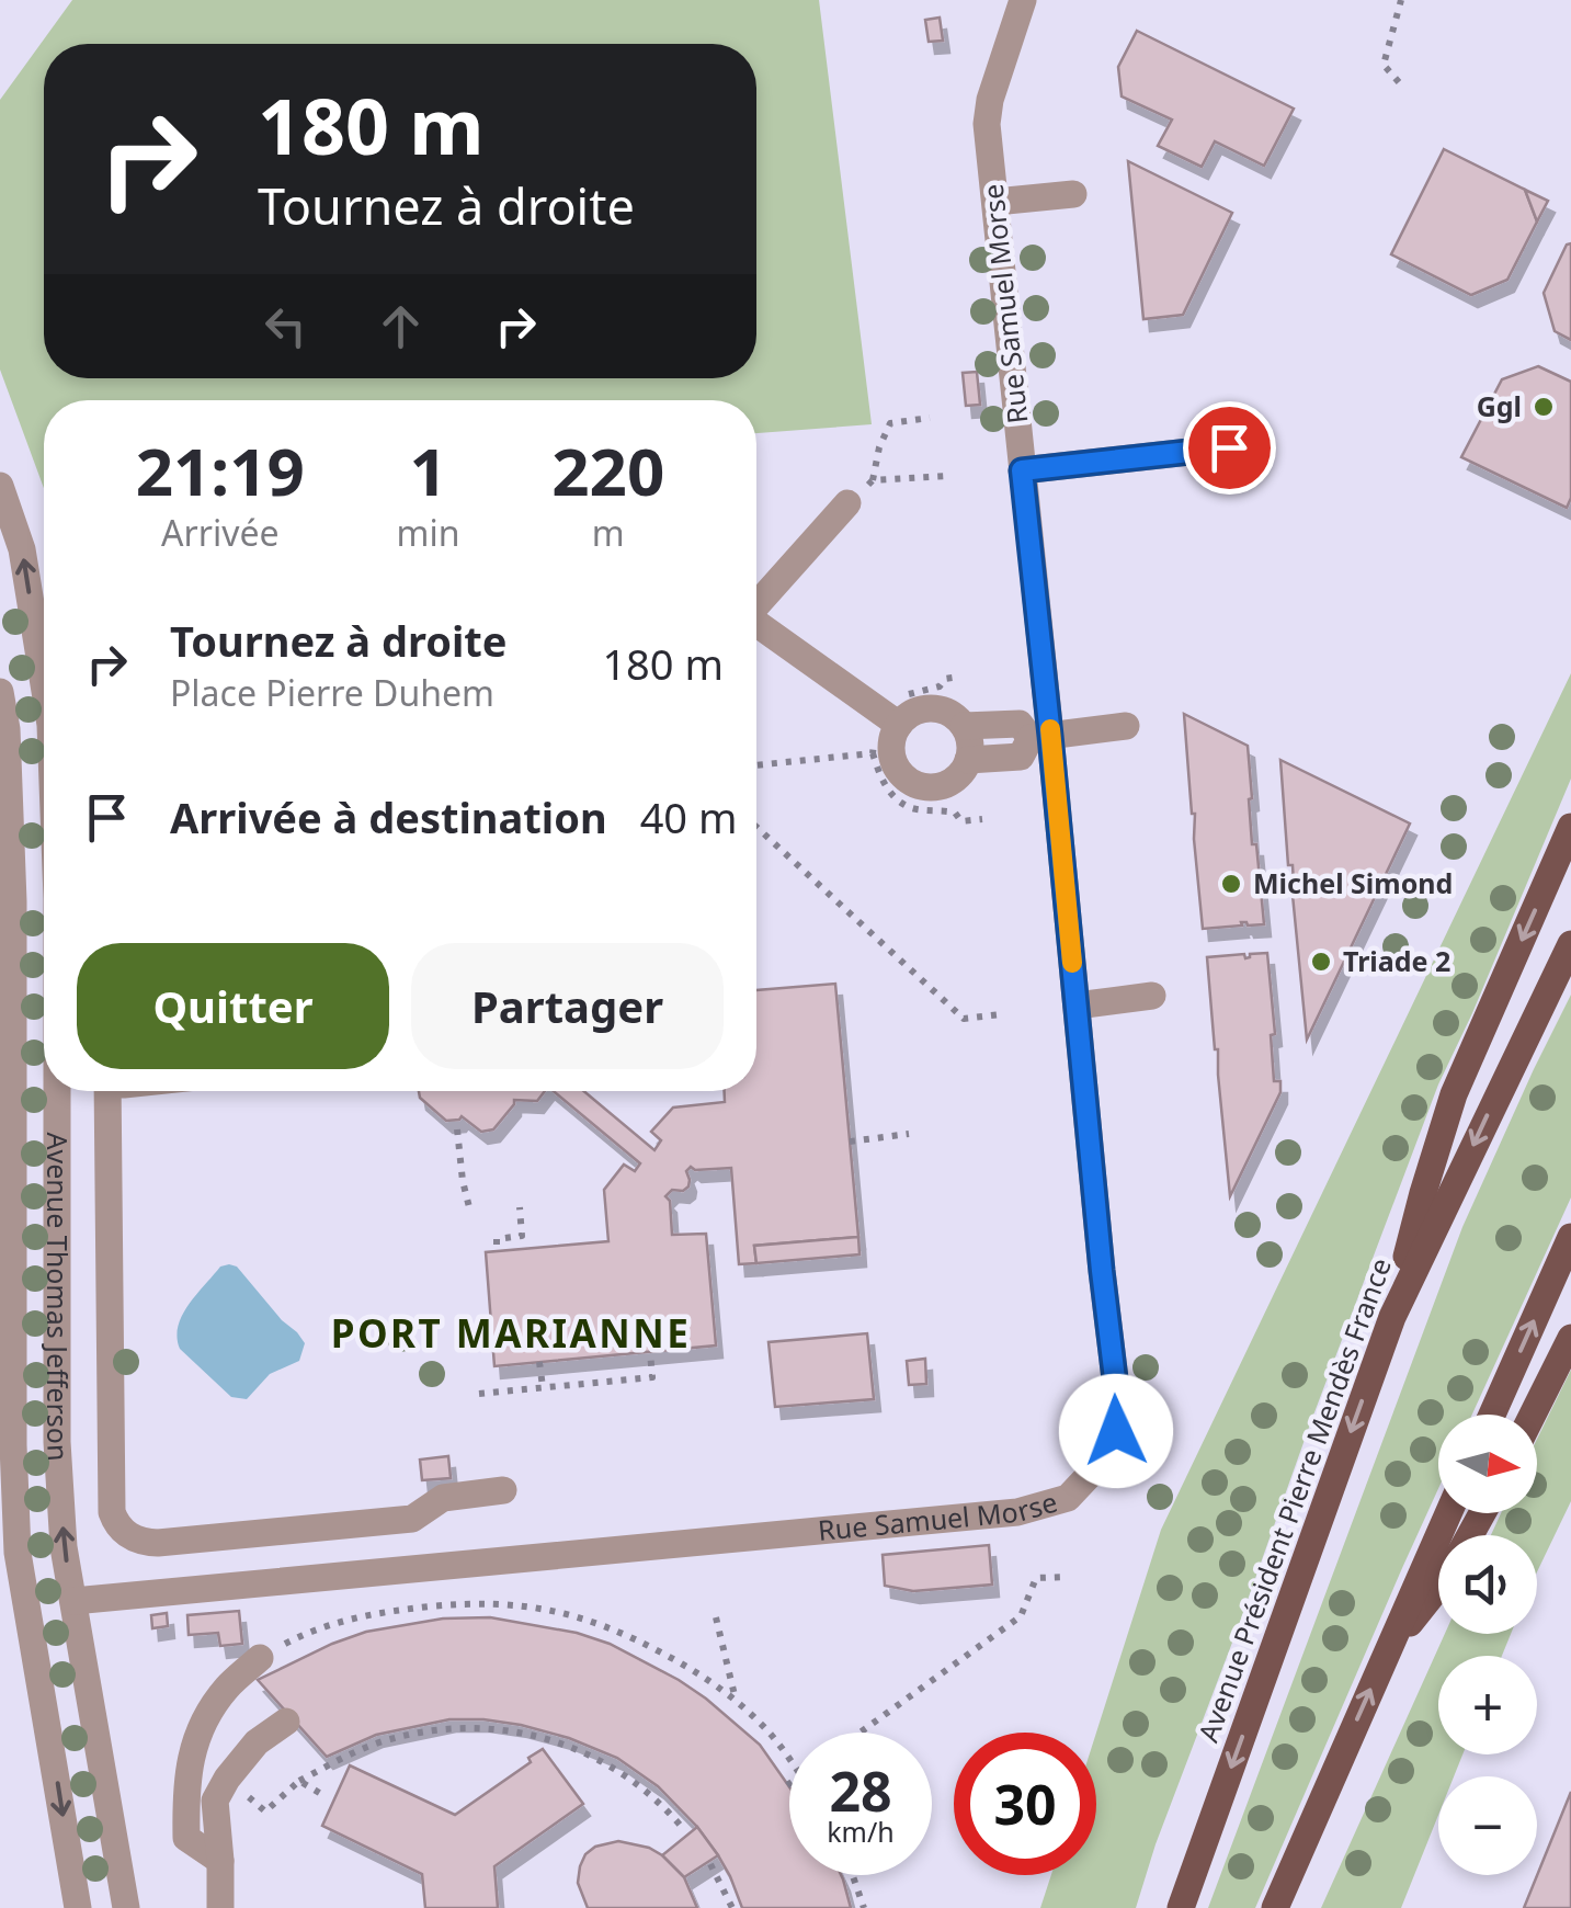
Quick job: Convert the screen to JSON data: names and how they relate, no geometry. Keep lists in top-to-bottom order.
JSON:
{
  "streets": {
    "main road": ["Avenue Président Pierre Mendès France"],
    "street": ["Rue Samuel Morse", "Avenue Thomas Jefferson"]
  },
  "crossings": [
    ["Rue Samuel Morse", "Avenue Thomas Jefferson"]
  ],
  "districts": ["PORT MARIANNE"],
  "places": ["Ggl", "Michel Simond", "Triade 2"],
  "north": "right",
  "page": {
    "turn": ["180 m", "Tournez à droite"],
    "eta": [
      "21:19",
      "Arrivée",
      "1",
      "min",
      "220",
      "m"
    ],
    "list": [
      {
        "name": "Tournez à droite",
        "note": "Place Pierre Duhem",
        "value": "180 m"
      },
      {
        "name": "Arrivée à destination",
        "value": "40 m"
      }
    ],
    "buttons": ["Quitter", "Partager"],
    "map_buttons": ["+", "−"],
    "speed": "28 km/h",
    "limit": "30"
  }
}
